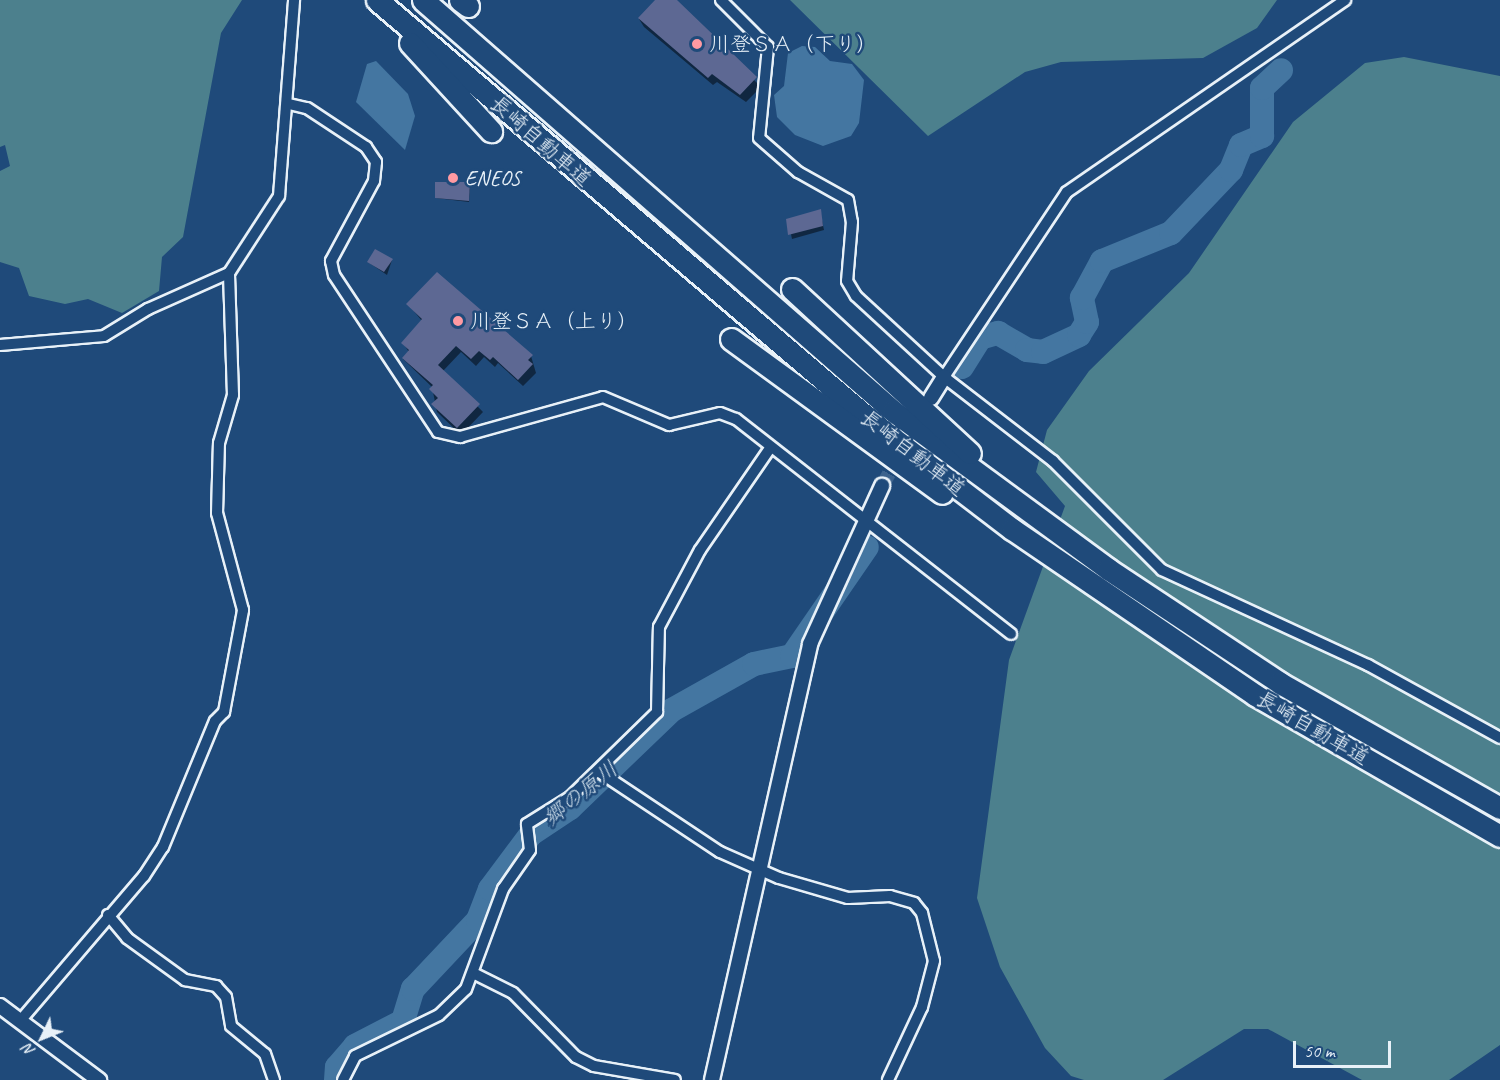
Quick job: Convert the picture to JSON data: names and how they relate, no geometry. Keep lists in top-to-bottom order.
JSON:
{
  "streets": {
    "highway": ["長崎自動車道"]
  },
  "water": ["郷の原川"],
  "places": ["川登ＳＡ（下り）", "ENEOS", "川登ＳＡ（上り）"],
  "scale_bar": "50 m",
  "north": "bottom left"
}
